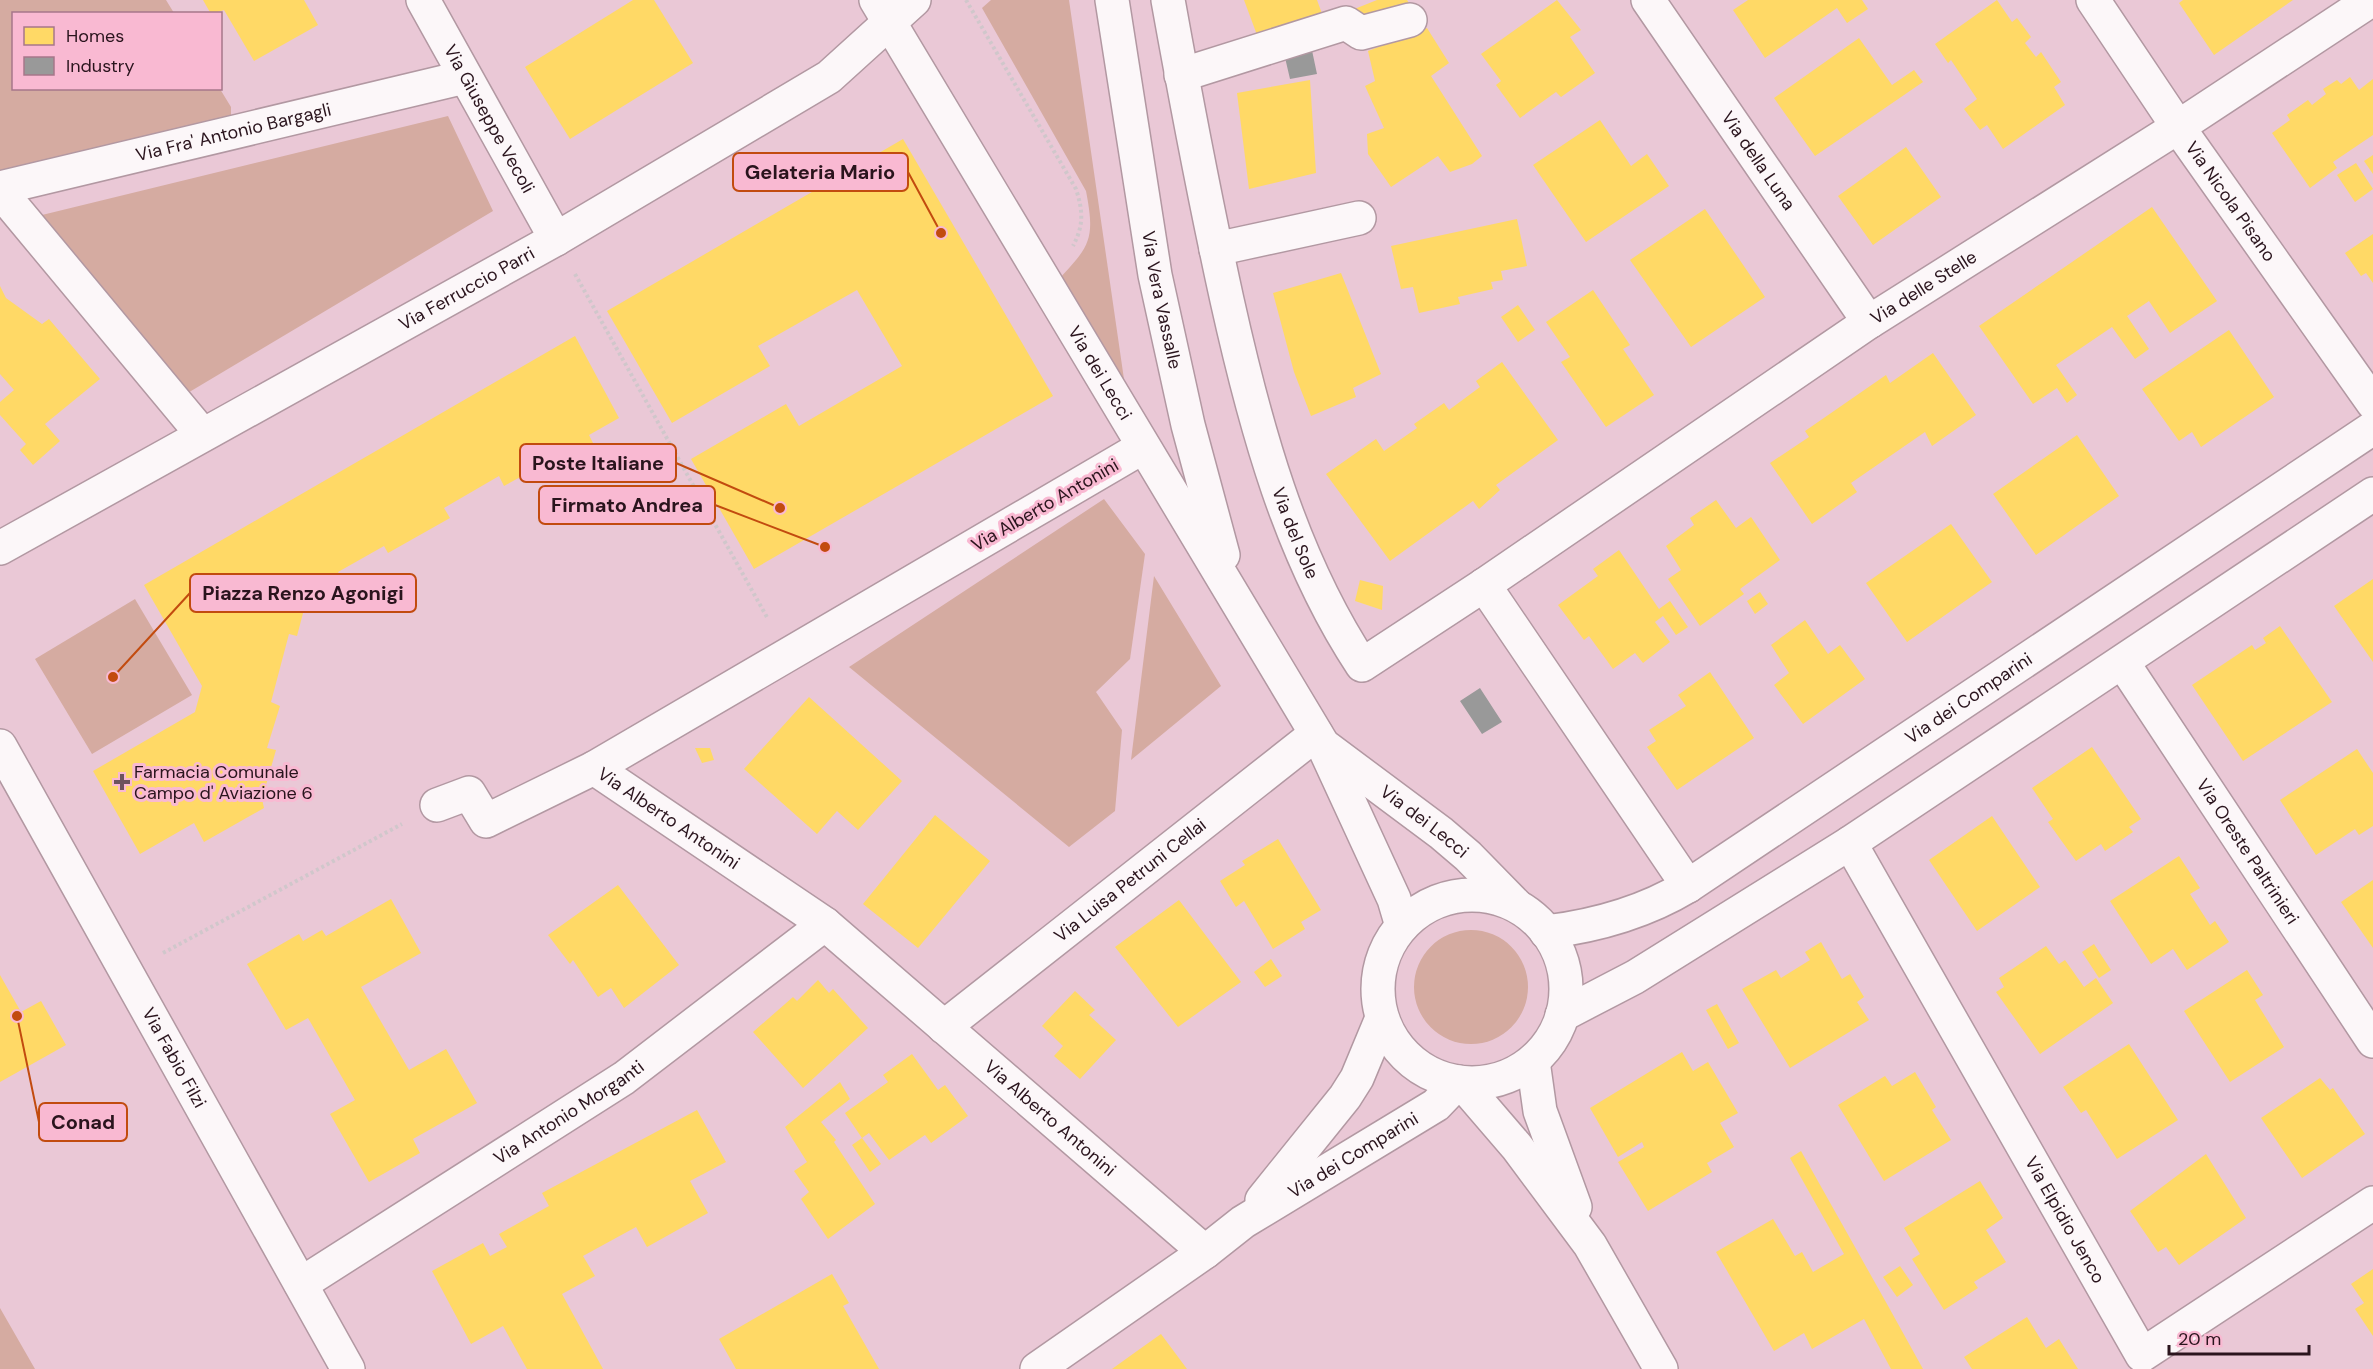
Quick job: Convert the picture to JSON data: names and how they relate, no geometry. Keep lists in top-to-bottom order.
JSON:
{
  "streets": {
    "street": [
      "Via Giuseppe Vecoli",
      "Via Fra' Antonio Bargagli",
      "Via della Luna",
      "Via Nicola Pisano",
      "Via delle Stelle",
      "Via Ferruccio Parri",
      "Via Vera Vassalle",
      "Via dei Lecci",
      "Via Alberto Antonini",
      "Via del Sole",
      "Via dei Comparini",
      "Via Oreste Paltrinieri",
      "Via Luisa Petruni Cellai",
      "Via Fabio Filzi",
      "Via Antonio Morganti",
      "Via Elpidio Jenco"
    ]
  },
  "crossings": [
    ["Via Giuseppe Vecoli", "Via Fra' Antonio Bargagli"],
    ["Via Giuseppe Vecoli", "Via Ferruccio Parri"],
    ["Via della Luna", "Via delle Stelle"],
    ["Via Nicola Pisano", "Via delle Stelle"],
    ["Via delle Stelle", "Via del Sole"],
    ["Via Ferruccio Parri", "Via dei Lecci"],
    ["Via Vera Vassalle", "Via dei Lecci"],
    ["Via dei Lecci", "Via Alberto Antonini"],
    ["Via dei Lecci", "Via dei Comparini"],
    ["Via dei Lecci", "Via Luisa Petruni Cellai"],
    ["Via Alberto Antonini", "Via dei Comparini"],
    ["Via Alberto Antonini", "Via Luisa Petruni Cellai"],
    ["Via Alberto Antonini", "Via Antonio Morganti"],
    ["Via Fabio Filzi", "Via Antonio Morganti"]
  ],
  "places": {
    "other": [
      "Gelateria Mario",
      "Poste Italiane",
      "Firmato Andrea",
      "Piazza Renzo Agonigi",
      "Conad"
    ],
    "health": ["Farmacia Comunale Campo d' Aviazione 6"]
  },
  "legend": ["Homes", "Industry"],
  "scale_bar": "20 m"
}
